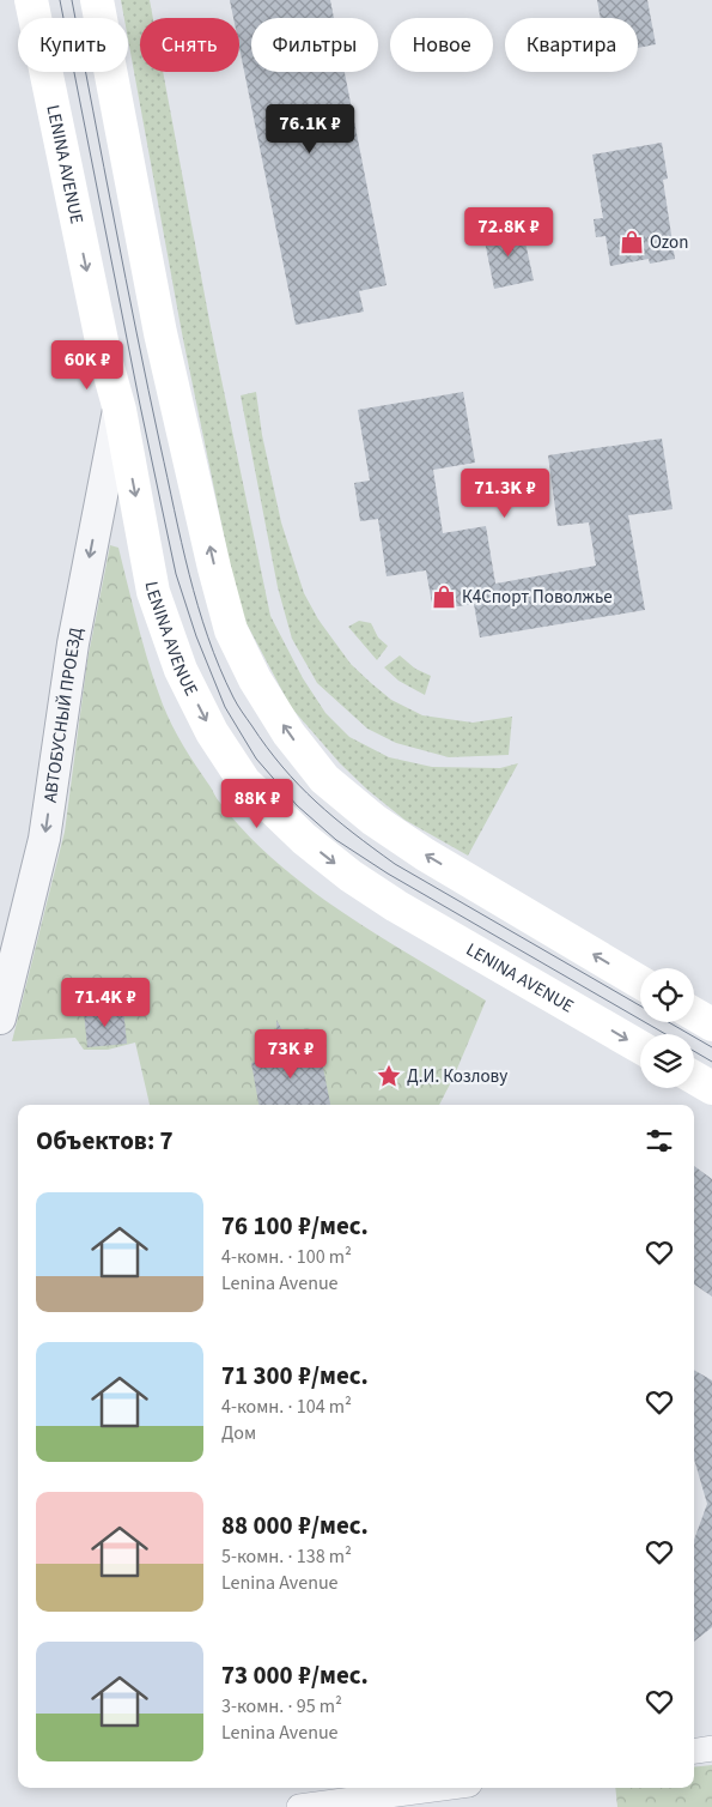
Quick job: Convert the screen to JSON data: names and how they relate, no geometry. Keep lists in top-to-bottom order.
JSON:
{
  "streets": {
    "main road": ["LENINA AVENUE"],
    "street": ["АВТОБУСНЫЙ ПРОЕЗД"]
  },
  "crossings": [
    ["LENINA AVENUE", "АВТОБУСНЫЙ ПРОЕЗД"]
  ],
  "one_way": ["АВТОБУСНЫЙ ПРОЕЗД"],
  "places": {
    "shop": ["Ozon", "К4Спорт Поволжье"],
    "place": ["Д.И. Козлову"]
  },
  "page": {
    "chip": [
      "Купить",
      "Снять",
      "Фильтры",
      "Новое",
      "Квартира"
    ],
    "price": [
      "76.1K ₽",
      "72.8K ₽",
      "60K ₽",
      "71.3K ₽",
      "88K ₽",
      "71.4K ₽",
      "73K ₽"
    ],
    "heading": "Объектов: 7",
    "list": [
      {
        "name": "76 100 ₽/мес.",
        "note": "4-комн. · 100 m² · Lenina Avenue"
      },
      {
        "name": "71 300 ₽/мес.",
        "note": "4-комн. · 104 m² · Дом"
      },
      {
        "name": "88 000 ₽/мес.",
        "note": "5-комн. · 138 m² · Lenina Avenue"
      },
      {
        "name": "73 000 ₽/мес.",
        "note": "3-комн. · 95 m² · Lenina Avenue"
      }
    ]
  }
}
